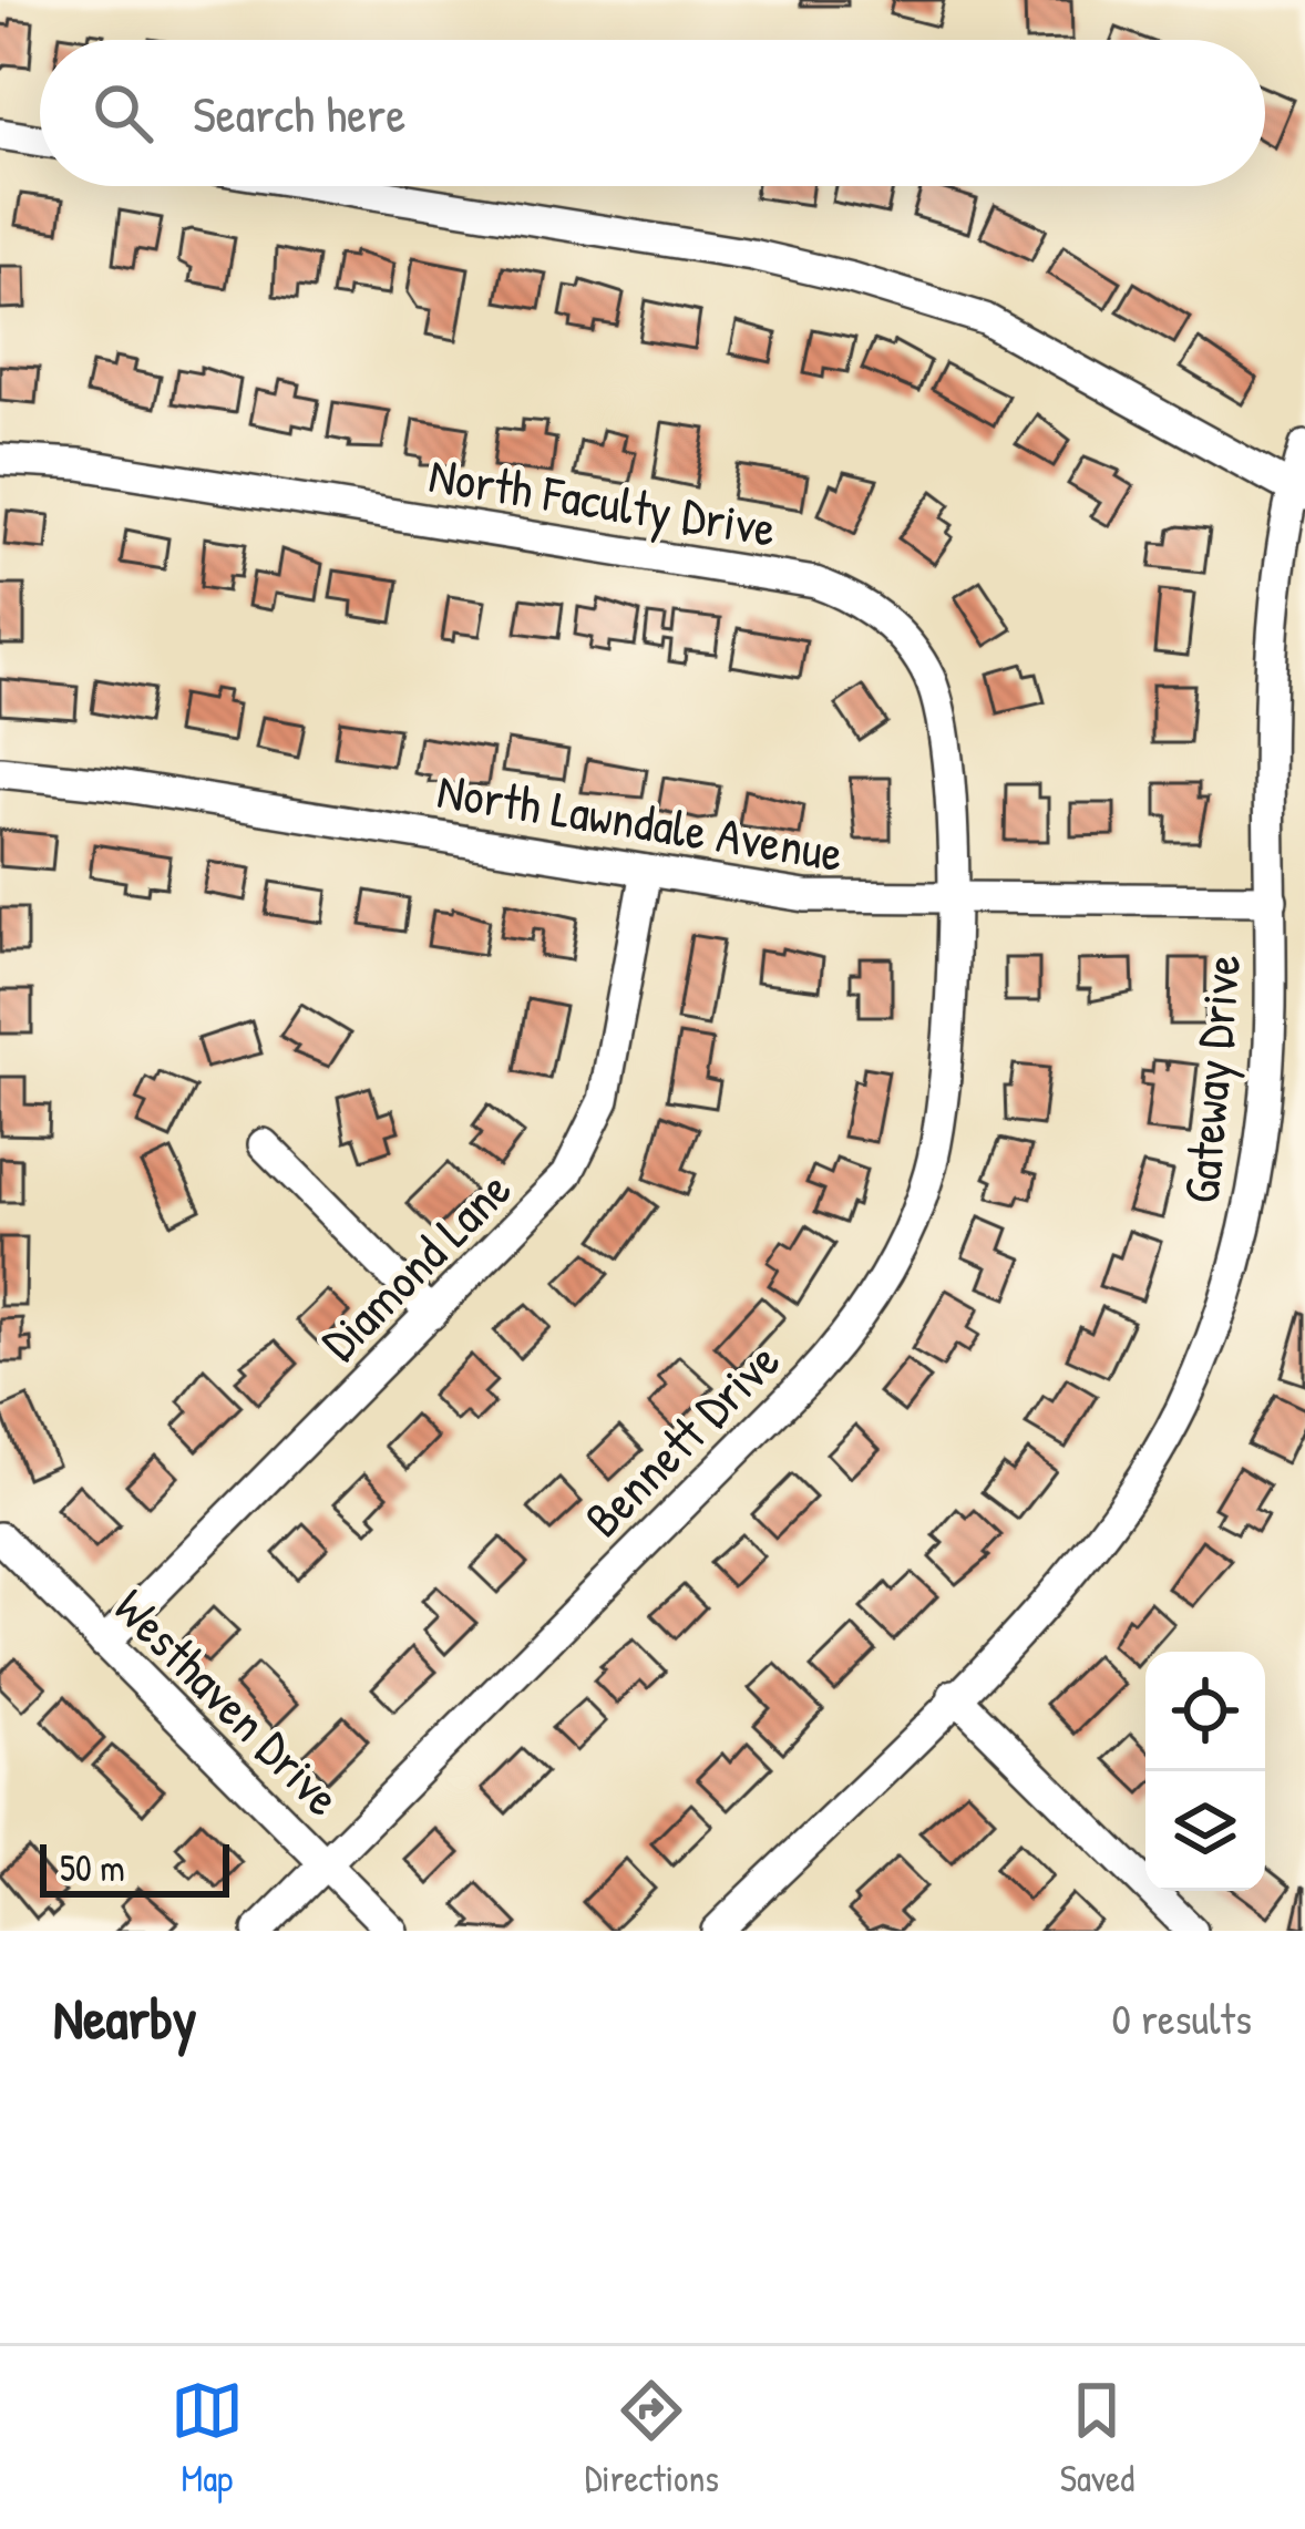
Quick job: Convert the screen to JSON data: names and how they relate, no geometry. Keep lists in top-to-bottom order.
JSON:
{
  "streets": {
    "street": [
      "North Faculty Drive",
      "North Lawndale Avenue",
      "Gateway Drive",
      "Diamond Lane",
      "Bennett Drive",
      "Westhaven Drive"
    ]
  },
  "crossings": [
    ["North Faculty Drive", "North Lawndale Avenue"],
    ["North Faculty Drive", "Bennett Drive"],
    ["North Lawndale Avenue", "Gateway Drive"],
    ["North Lawndale Avenue", "Diamond Lane"],
    ["North Lawndale Avenue", "Bennett Drive"],
    ["Diamond Lane", "Westhaven Drive"],
    ["Bennett Drive", "Westhaven Drive"]
  ],
  "scale_bar": "50 m",
  "page": {
    "search": "Search here",
    "scale": "50 m",
    "heading": ["Nearby", "0 results"],
    "nav": ["Map", "Directions", "Saved"]
  }
}
